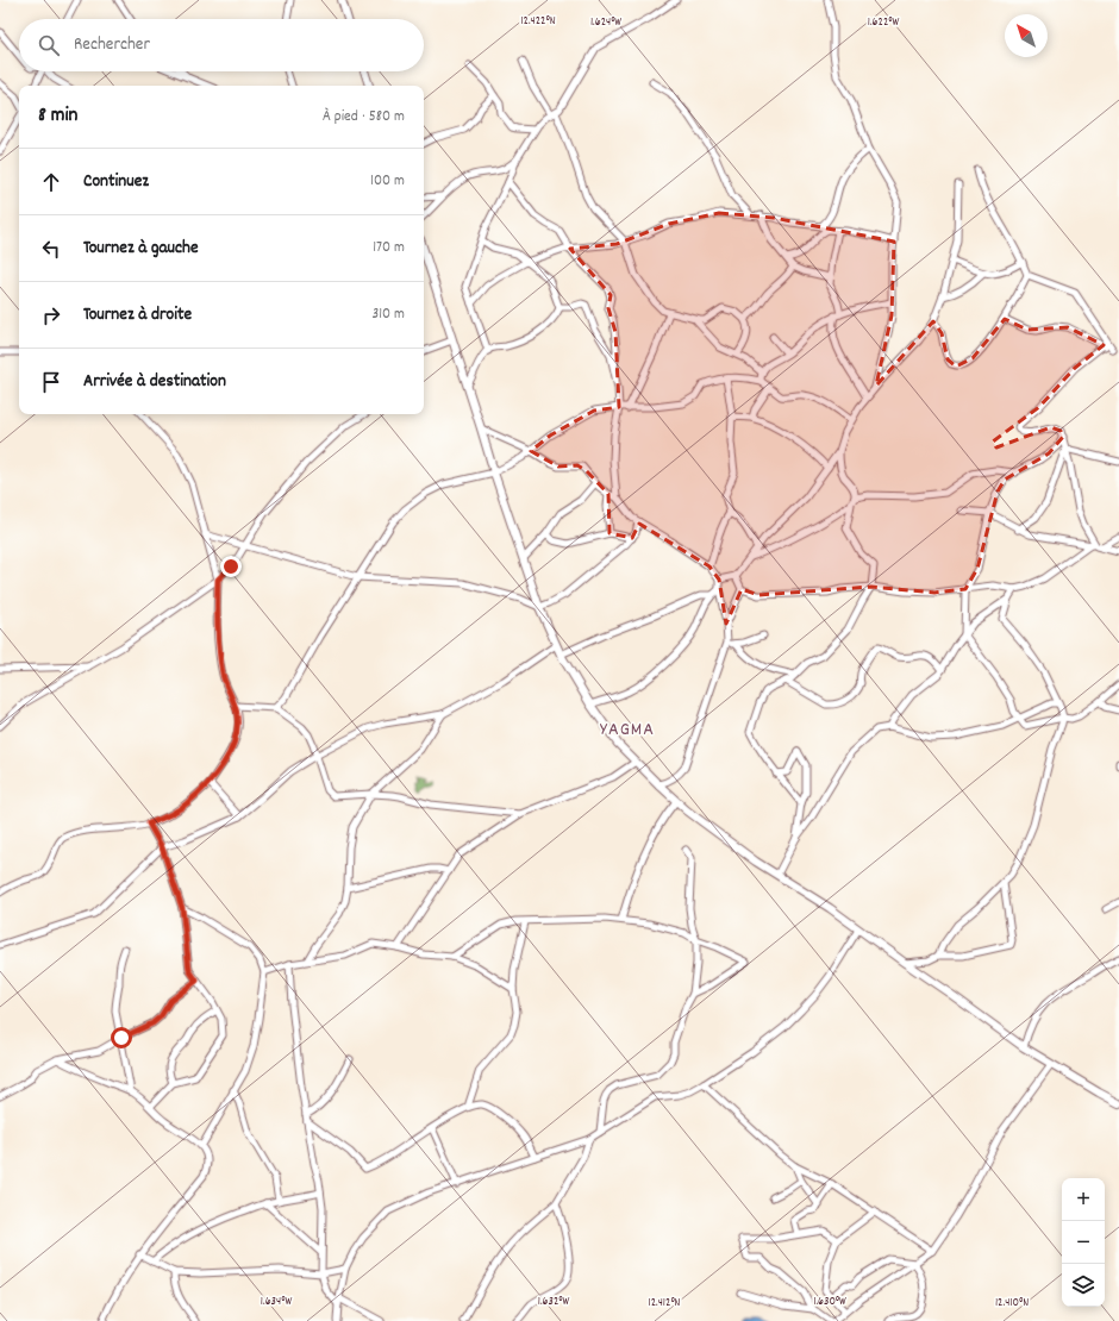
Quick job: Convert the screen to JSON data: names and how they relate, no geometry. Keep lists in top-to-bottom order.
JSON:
{
  "districts": ["YAGMA"],
  "north": "top left",
  "page": {
    "search": "Rechercher",
    "heading": ["8 min", "À pied · 580 m"],
    "list": [
      ["Continuez", "100 m"],
      ["Tournez à gauche", "170 m"],
      ["Tournez à droite", "310 m"],
      "Arrivée à destination"
    ],
    "map_buttons": ["+", "−"]
  },
  "coordinates": [
    "12.422°N",
    "1.624°W",
    "1.622°W",
    "1.634°W",
    "1.632°W",
    "1.630°W",
    "12.412°N",
    "12.410°N"
  ]
}
